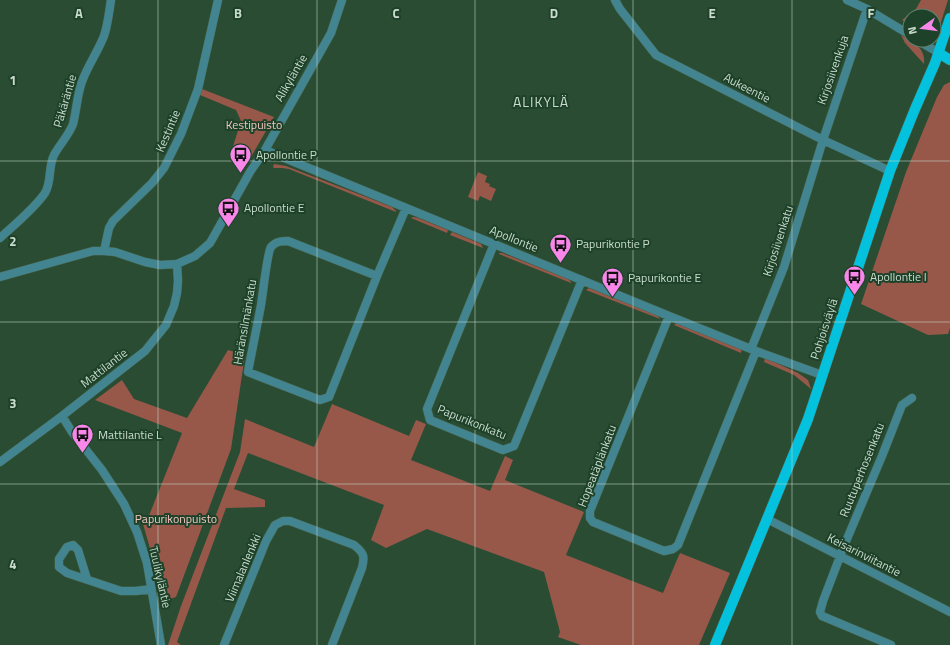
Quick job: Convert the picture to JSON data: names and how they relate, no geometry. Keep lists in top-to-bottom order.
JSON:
{
  "streets": {
    "main road": ["Pohjoisväylä"],
    "street": [
      "Kirjosiivenkuja",
      "Alikyläntie",
      "Aukeentie",
      "Päkäräntie",
      "Kestintie",
      "Apollontie",
      "Kirjosiivenkatu",
      "Häränsilmänkatu",
      "Mattilantie",
      "Papurikonkatu",
      "Hopeatäplänkatu",
      "Ruutuperhosenkatu",
      "Keisarinviitantie",
      "Viimalanlenkki",
      "Tuulikyläntie"
    ]
  },
  "crossings": [
    ["Kirjosiivenkuja", "Aukeentie"],
    ["Kirjosiivenkuja", "Kirjosiivenkatu"],
    ["Alikyläntie", "Kestintie"],
    ["Alikyläntie", "Apollontie"],
    ["Alikyläntie", "Mattilantie"],
    ["Aukeentie", "Kirjosiivenkatu"],
    ["Aukeentie", "Pohjoisväylä"],
    ["Apollontie", "Kirjosiivenkatu"],
    ["Apollontie", "Häränsilmänkatu"],
    ["Apollontie", "Pohjoisväylä"],
    ["Apollontie", "Papurikonkatu"],
    ["Apollontie", "Hopeatäplänkatu"],
    ["Kirjosiivenkatu", "Hopeatäplänkatu"],
    ["Pohjoisväylä", "Keisarinviitantie"],
    ["Mattilantie", "Tuulikyläntie"],
    ["Ruutuperhosenkatu", "Keisarinviitantie"]
  ],
  "districts": ["ALIKYLÄ"],
  "parks": ["Kestipuisto", "Papurikonpuisto"],
  "places": {
    "bus stop": [
      "Apollontie P",
      "Apollontie E",
      "Papurikontie P",
      "Apollontie I",
      "Papurikontie E",
      "Mattilantie L"
    ]
  },
  "north": "left",
  "grid": {
    "columns": [
      "A",
      "B",
      "C",
      "D",
      "E",
      "F"
    ],
    "rows": [
      "1",
      "2",
      "3",
      "4"
    ]
  }
}
